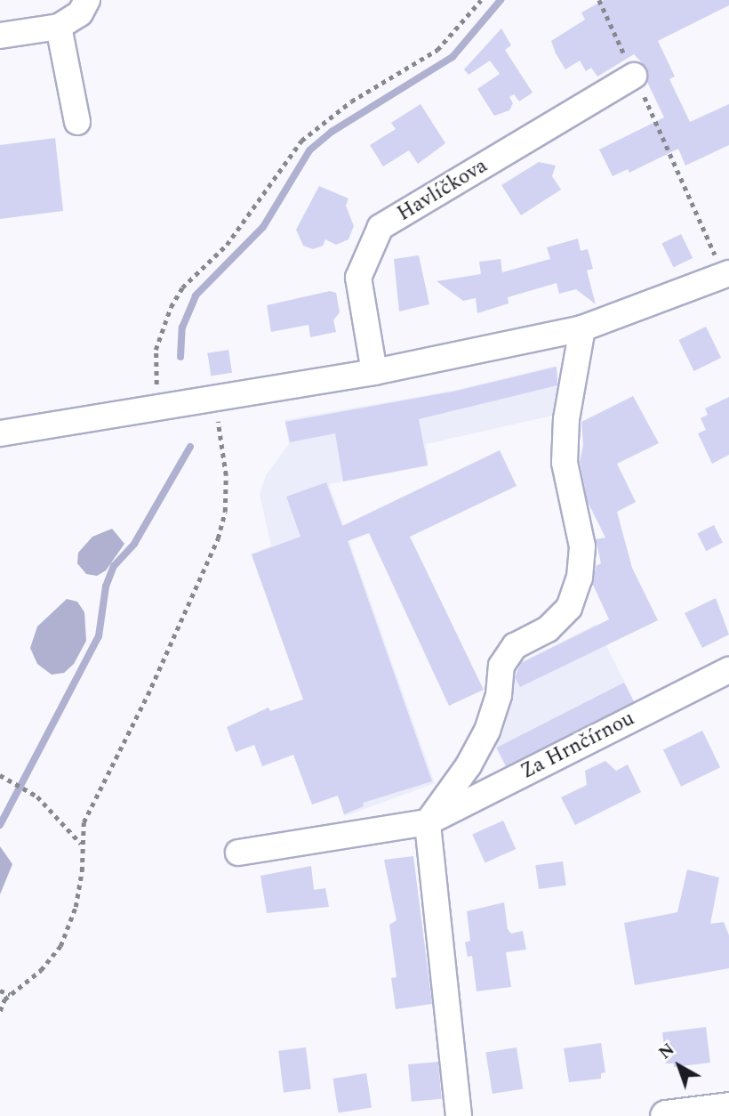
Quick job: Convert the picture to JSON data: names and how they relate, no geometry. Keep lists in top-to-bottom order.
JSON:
{
  "streets": {
    "street": ["Havlíčkova", "Za Hrnčírnou"]
  },
  "north": "top left"
}
